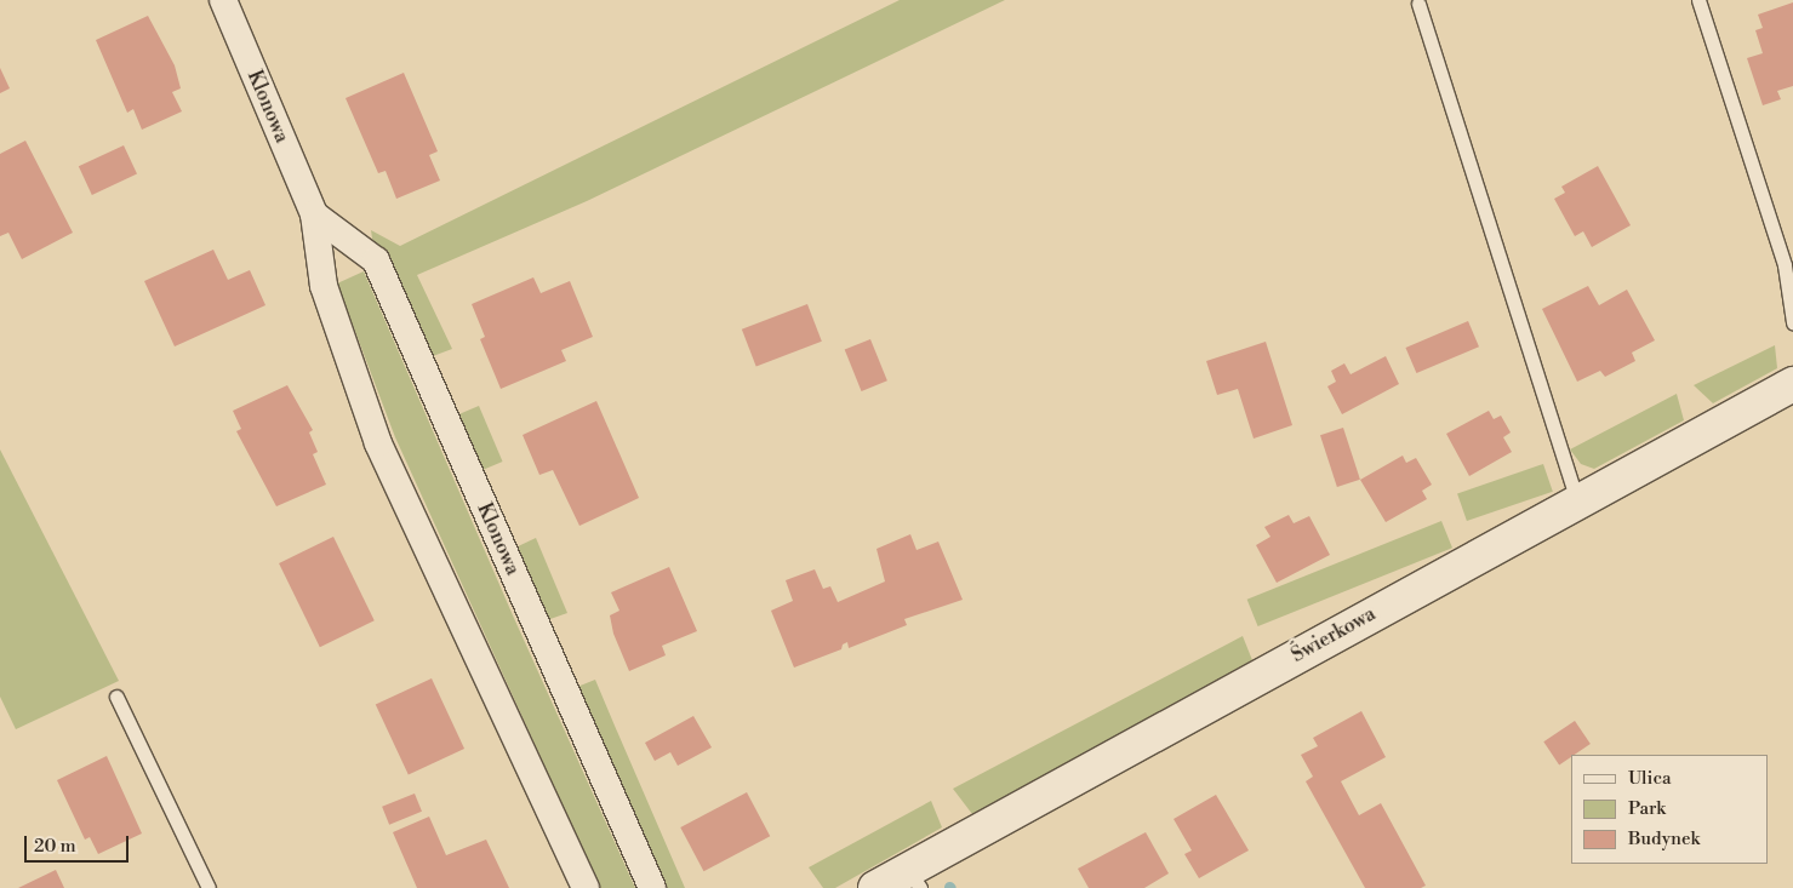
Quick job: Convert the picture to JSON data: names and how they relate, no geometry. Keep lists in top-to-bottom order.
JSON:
{
  "streets": {
    "street": ["Klonowa", "Świerkowa"]
  },
  "legend": ["Ulica", "Park", "Budynek"],
  "scale_bar": "20 m"
}
